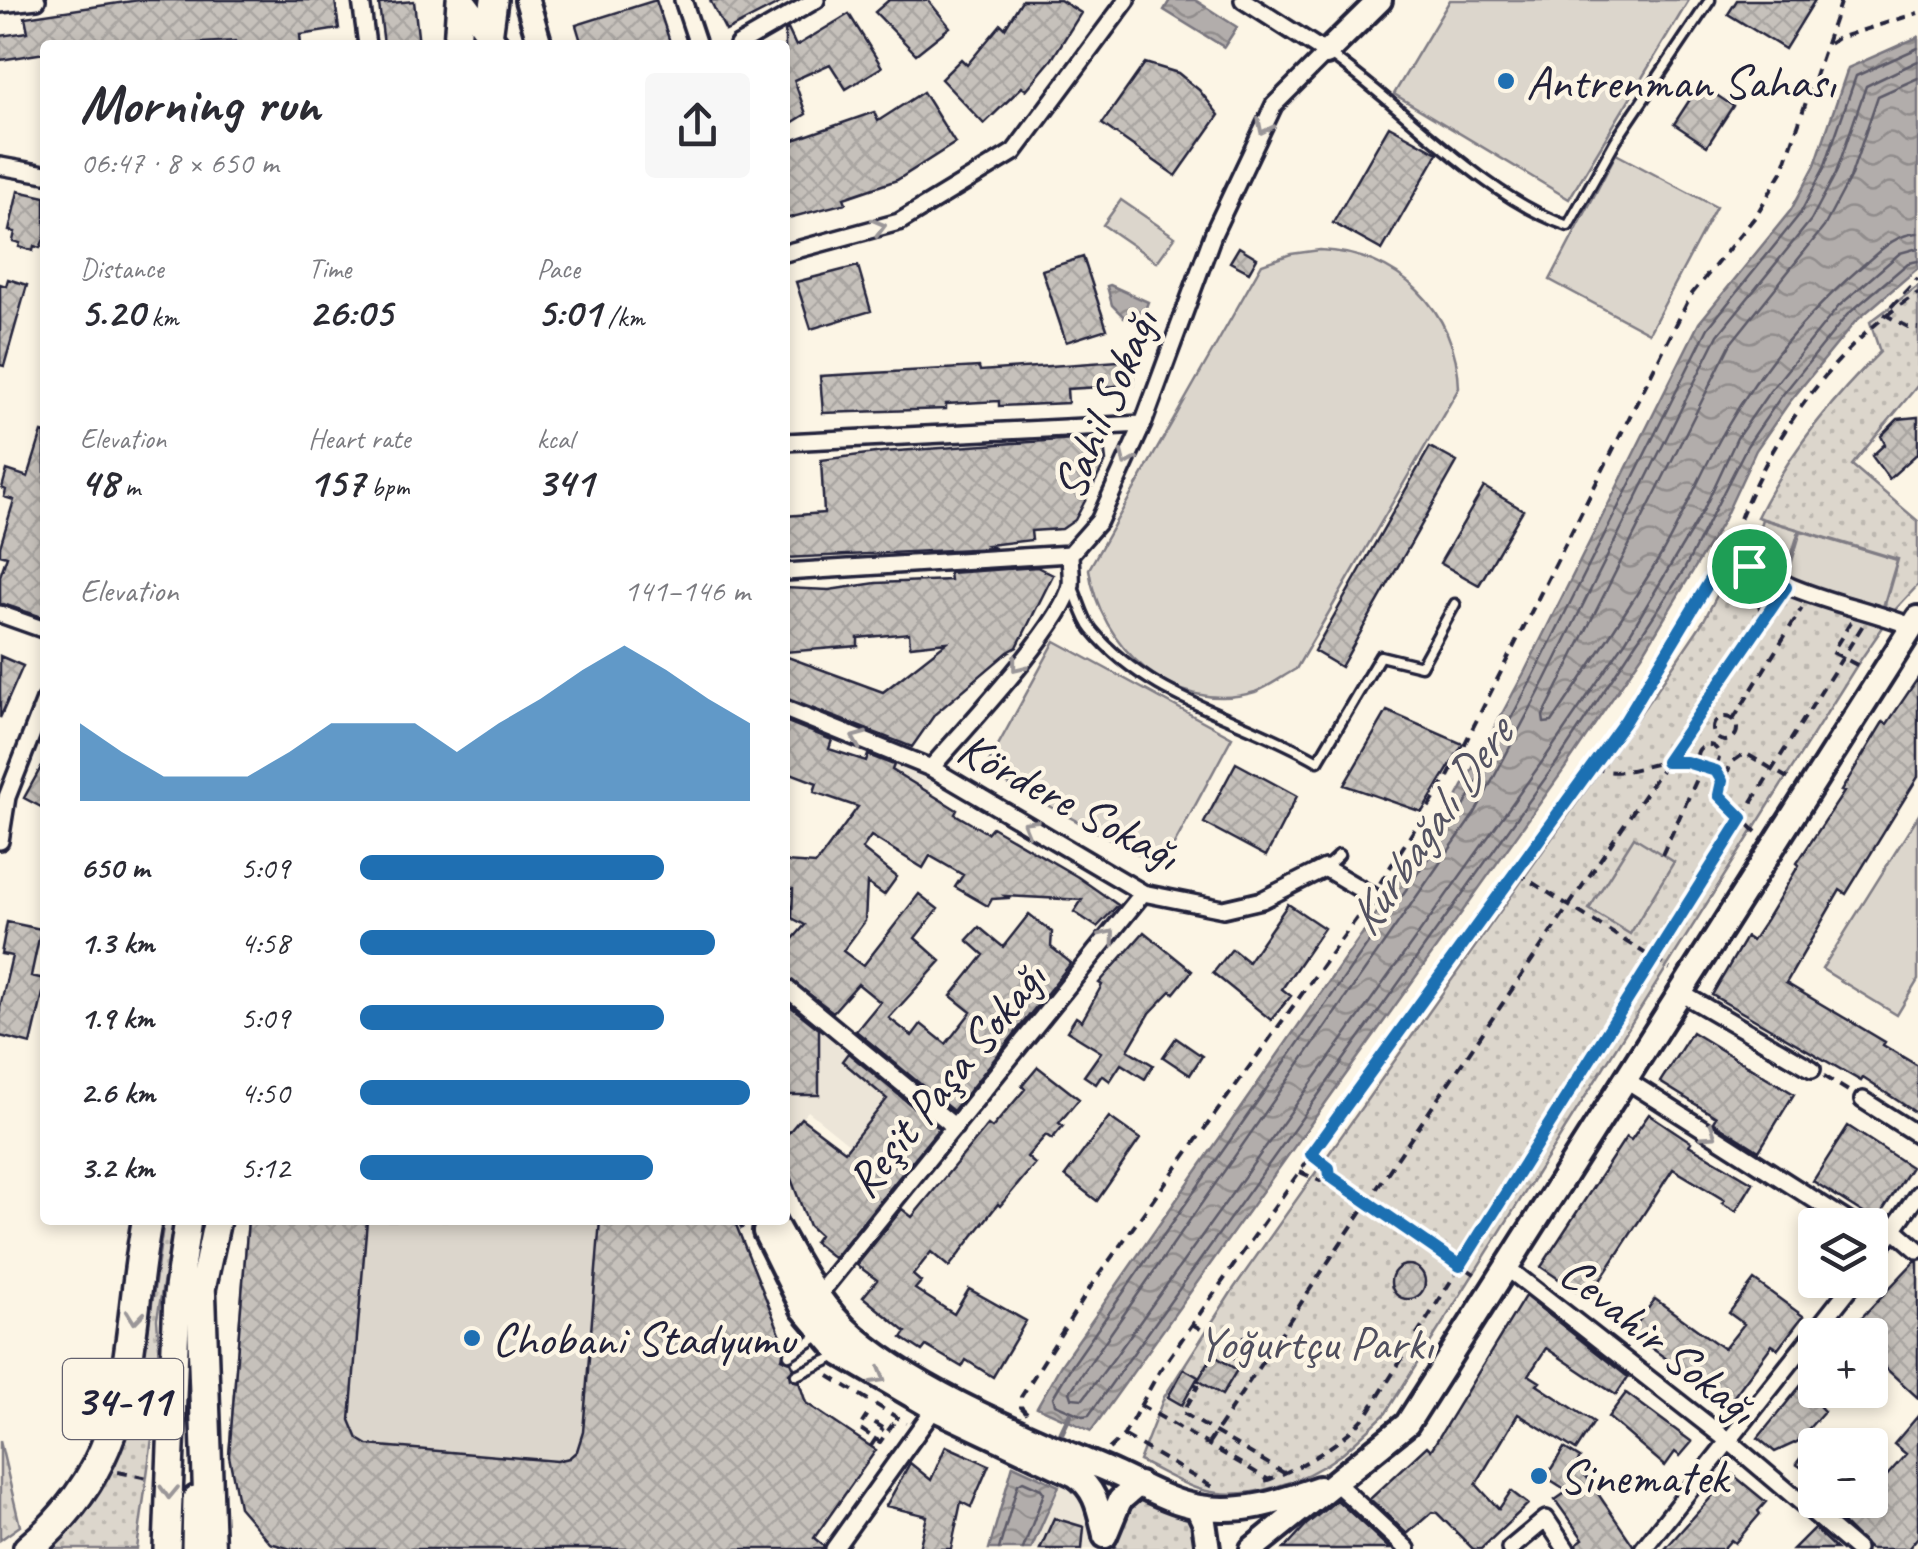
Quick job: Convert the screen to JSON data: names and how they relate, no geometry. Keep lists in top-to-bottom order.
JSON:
{
  "streets": {
    "highway": ["34-11"],
    "street": [
      "Sahil Sokağı",
      "Kördere Sokağı",
      "Reşit Paşa Sokağı",
      "Cevahir Sokağı"
    ]
  },
  "crossings": [
    ["Kördere Sokağı", "Reşit Paşa Sokağı"]
  ],
  "one_way": ["Sahil Sokağı", "Kördere Sokağı", "Reşit Paşa Sokağı"],
  "water": ["Kurbağalı Dere"],
  "parks": ["Yoğurtçu Parkı"],
  "places": ["Antrenman Sahası", "Chobani Stadyumu", "Sinematek"],
  "page": {
    "heading": ["Morning run", "06:47 · 8 × 650 m"],
    "stats": [
      ["Distance", "5.20 km"],
      ["Time", "26:05"],
      ["Pace", "5:01 /km"],
      ["Elevation", "48 m"],
      ["Heart rate", "157 bpm"],
      ["kcal", "341"]
    ],
    "chart": ["Elevation", "141–146 m"],
    "list": [
      {
        "name": "650 m",
        "note": "5:09"
      },
      {
        "name": "1.3 km",
        "note": "4:58"
      },
      {
        "name": "1.9 km",
        "note": "5:09"
      },
      {
        "name": "2.6 km",
        "note": "4:50"
      },
      {
        "name": "3.2 km",
        "note": "5:12"
      }
    ],
    "map_buttons": ["+", "−"]
  }
}
